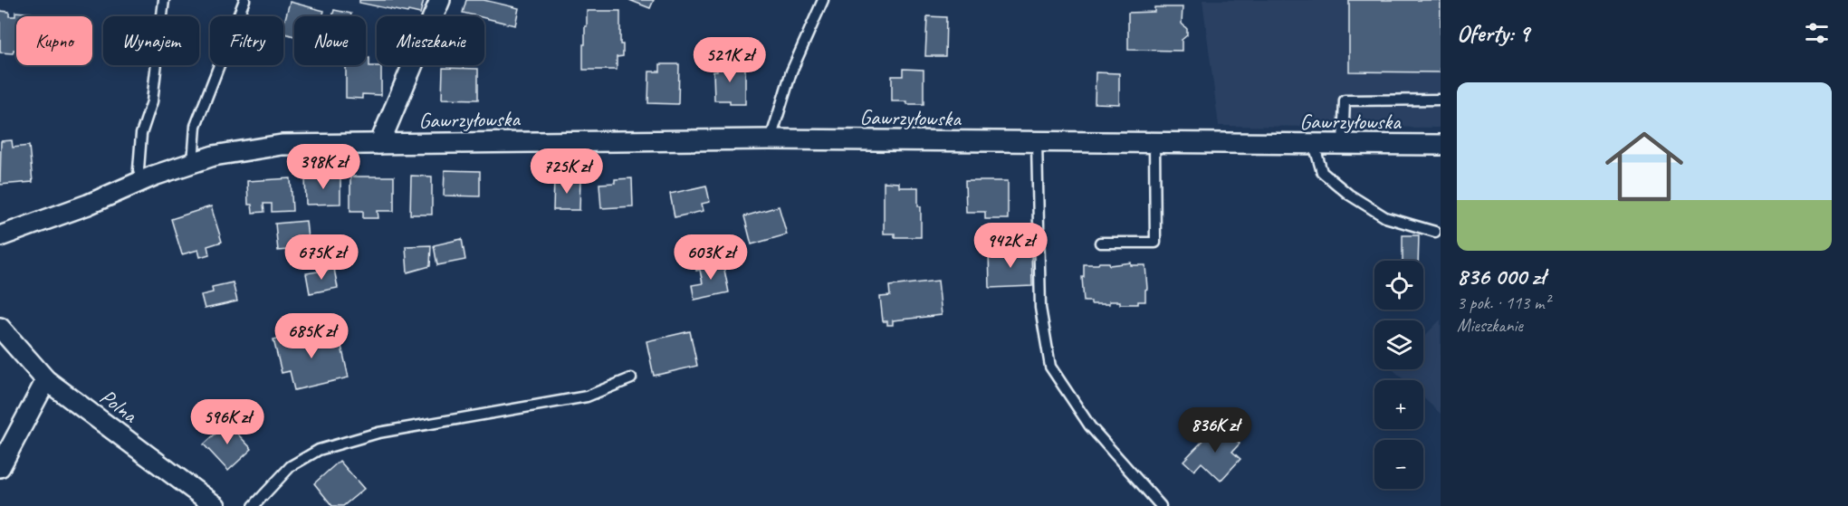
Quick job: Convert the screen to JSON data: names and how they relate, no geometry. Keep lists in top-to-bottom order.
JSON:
{
  "streets": {
    "street": ["Gawrzyłowska", "Polna"]
  },
  "page": {
    "heading": "Oferty: 9",
    "chip": [
      "Kupno",
      "Wynajem",
      "Filtry",
      "Nowe",
      "Mieszkanie"
    ],
    "price": [
      "521K zł",
      "398K zł",
      "725K zł",
      "942K zł",
      "675K zł",
      "603K zł",
      "685K zł",
      "596K zł",
      "836K zł"
    ],
    "list": [
      {
        "name": "836 000 zł",
        "note": "3 pok. · 113 m² · Mieszkanie"
      }
    ],
    "map_buttons": ["+", "−"]
  }
}
